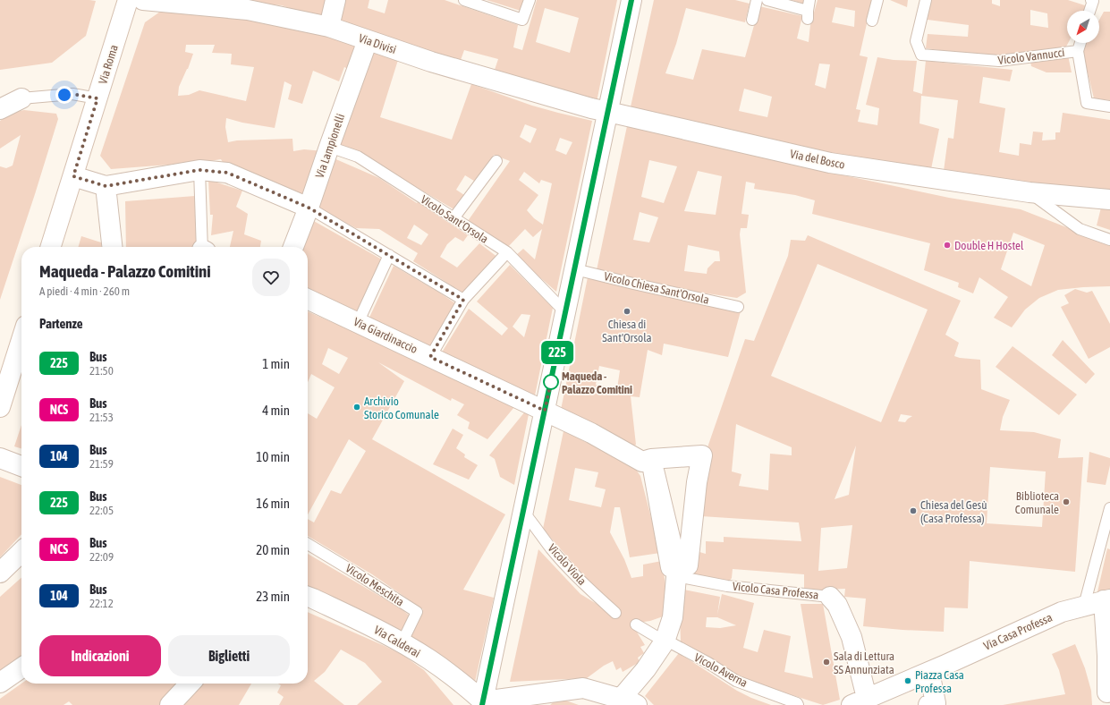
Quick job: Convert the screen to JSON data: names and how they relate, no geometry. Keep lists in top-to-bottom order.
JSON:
{
  "streets": {
    "street": [
      "Via Divisi",
      "Via Roma",
      "Via Lampionelli",
      "Via del Bosco",
      "Via Giardinaccio",
      "Vicolo Casa Professa",
      "Via Casa Professa",
      "Via Calderai"
    ],
    "lane": [
      "Vicolo Vannucci",
      "Vicolo Sant'Orsola",
      "Vicolo Chiesa Sant'Orsola",
      "Vicolo Viola",
      "Vicolo Meschita",
      "Vicolo Averna"
    ]
  },
  "crossings": [
    ["Via Divisi", "Via Lampionelli"],
    ["Via Divisi", "Via del Bosco"],
    ["Via Lampionelli", "Vicolo Sant'Orsola"],
    ["Via Giardinaccio", "Vicolo Casa Professa"],
    ["Vicolo Meschita", "Via Calderai"],
    ["Vicolo Casa Professa", "Via Casa Professa"]
  ],
  "places": [
    "Double H Hostel",
    "Chiesa di Sant'Orsola",
    "Maqueda - Palazzo Comitini",
    "Archivio Storico Comunale",
    "Biblioteca Comunale",
    "Chiesa del Gesù (Casa Professa)",
    "Sala di Lettura SS Annunziata",
    "Piazza Casa Professa"
  ],
  "lines": ["bus line 225"],
  "north": "bottom left",
  "page": {
    "on_map": "225",
    "heading": [
      ["Maqueda - Palazzo Comitini", "A piedi · 4 min · 260 m"],
      "Partenze"
    ],
    "list": [
      {
        "mark": "225",
        "name": "Bus",
        "note": "21:50",
        "value": "1 min"
      },
      {
        "mark": "NCS",
        "name": "Bus",
        "note": "21:53",
        "value": "4 min"
      },
      {
        "mark": "104",
        "name": "Bus",
        "note": "21:59",
        "value": "10 min"
      },
      {
        "mark": "225",
        "name": "Bus",
        "note": "22:05",
        "value": "16 min"
      },
      {
        "mark": "NCS",
        "name": "Bus",
        "note": "22:09",
        "value": "20 min"
      },
      {
        "mark": "104",
        "name": "Bus",
        "note": "22:12",
        "value": "23 min"
      }
    ],
    "buttons": ["Indicazioni", "Biglietti"]
  }
}
